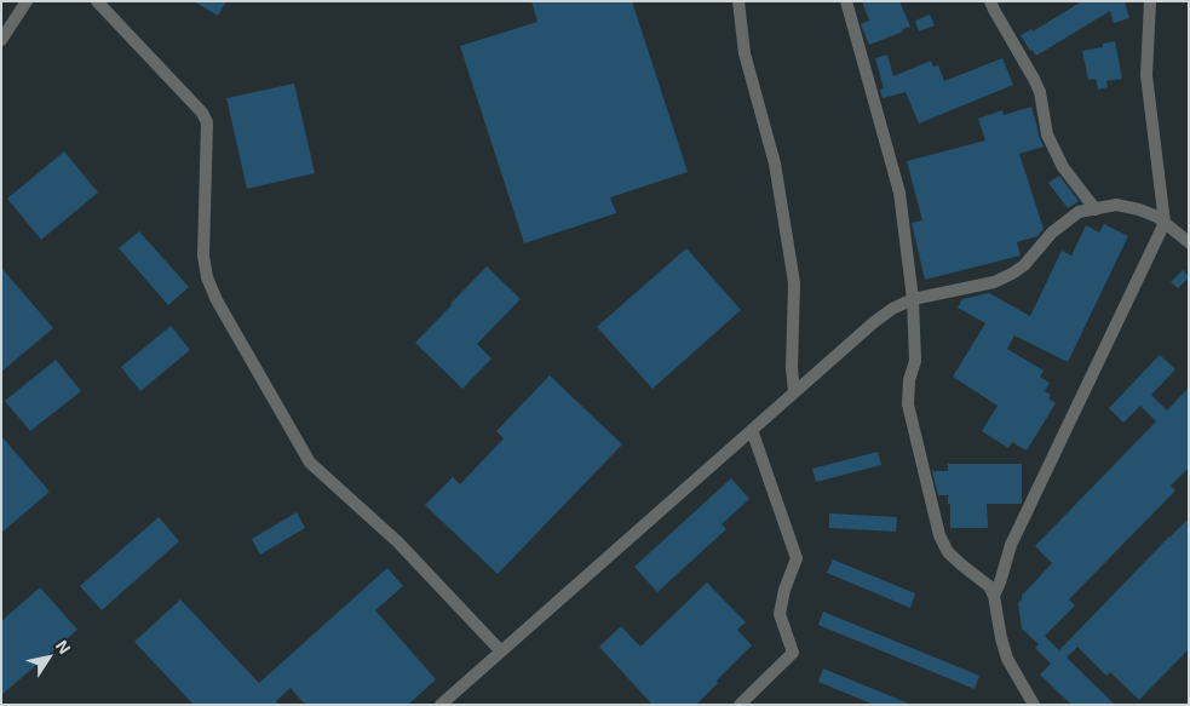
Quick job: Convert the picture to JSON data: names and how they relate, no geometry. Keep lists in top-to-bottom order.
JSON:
{
  "north": "top right"
}
